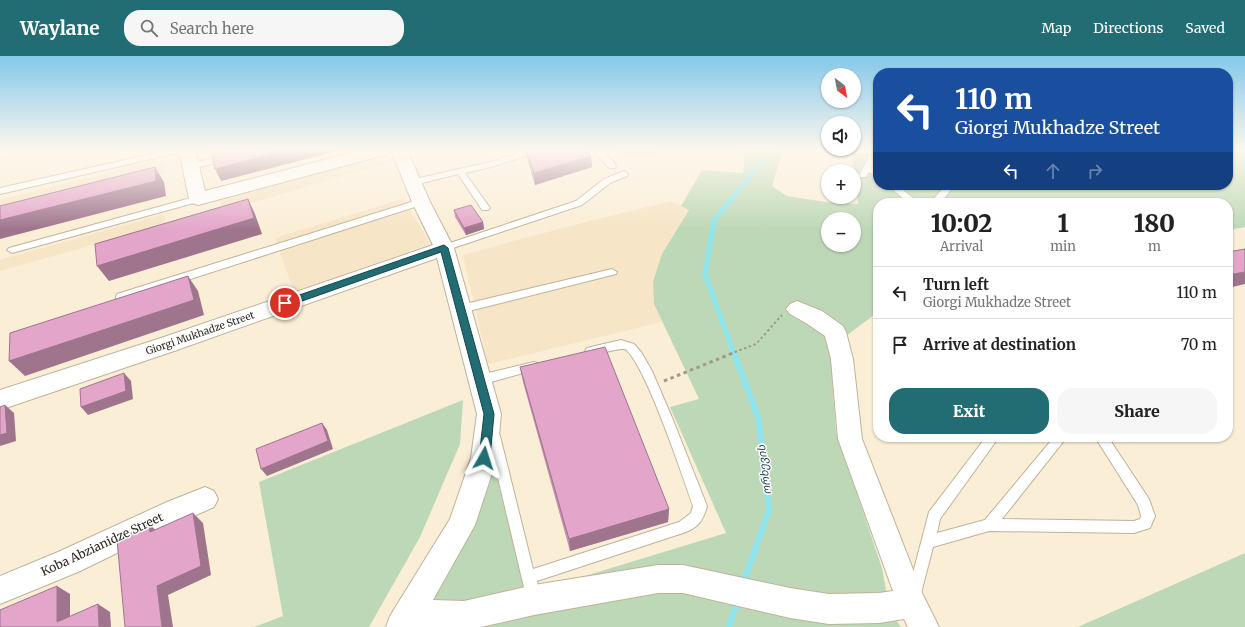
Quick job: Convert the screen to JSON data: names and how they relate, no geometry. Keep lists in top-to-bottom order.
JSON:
{
  "streets": {
    "street": ["Giorgi Mukhadze Street", "Koba Abzianidze Street"]
  },
  "water": ["ორხევის"],
  "north": "bottom right",
  "page": {
    "header": "Waylane",
    "search": "Search here",
    "nav": ["Map", "Directions", "Saved"],
    "map_buttons": ["+", "−"],
    "turn": ["110 m", "Giorgi Mukhadze Street"],
    "eta": [
      "10:02",
      "Arrival",
      "1",
      "min",
      "180",
      "m"
    ],
    "list": [
      {
        "name": "Turn left",
        "note": "Giorgi Mukhadze Street",
        "value": "110 m"
      },
      {
        "name": "Arrive at destination",
        "value": "70 m"
      }
    ],
    "buttons": ["Exit", "Share"]
  }
}
